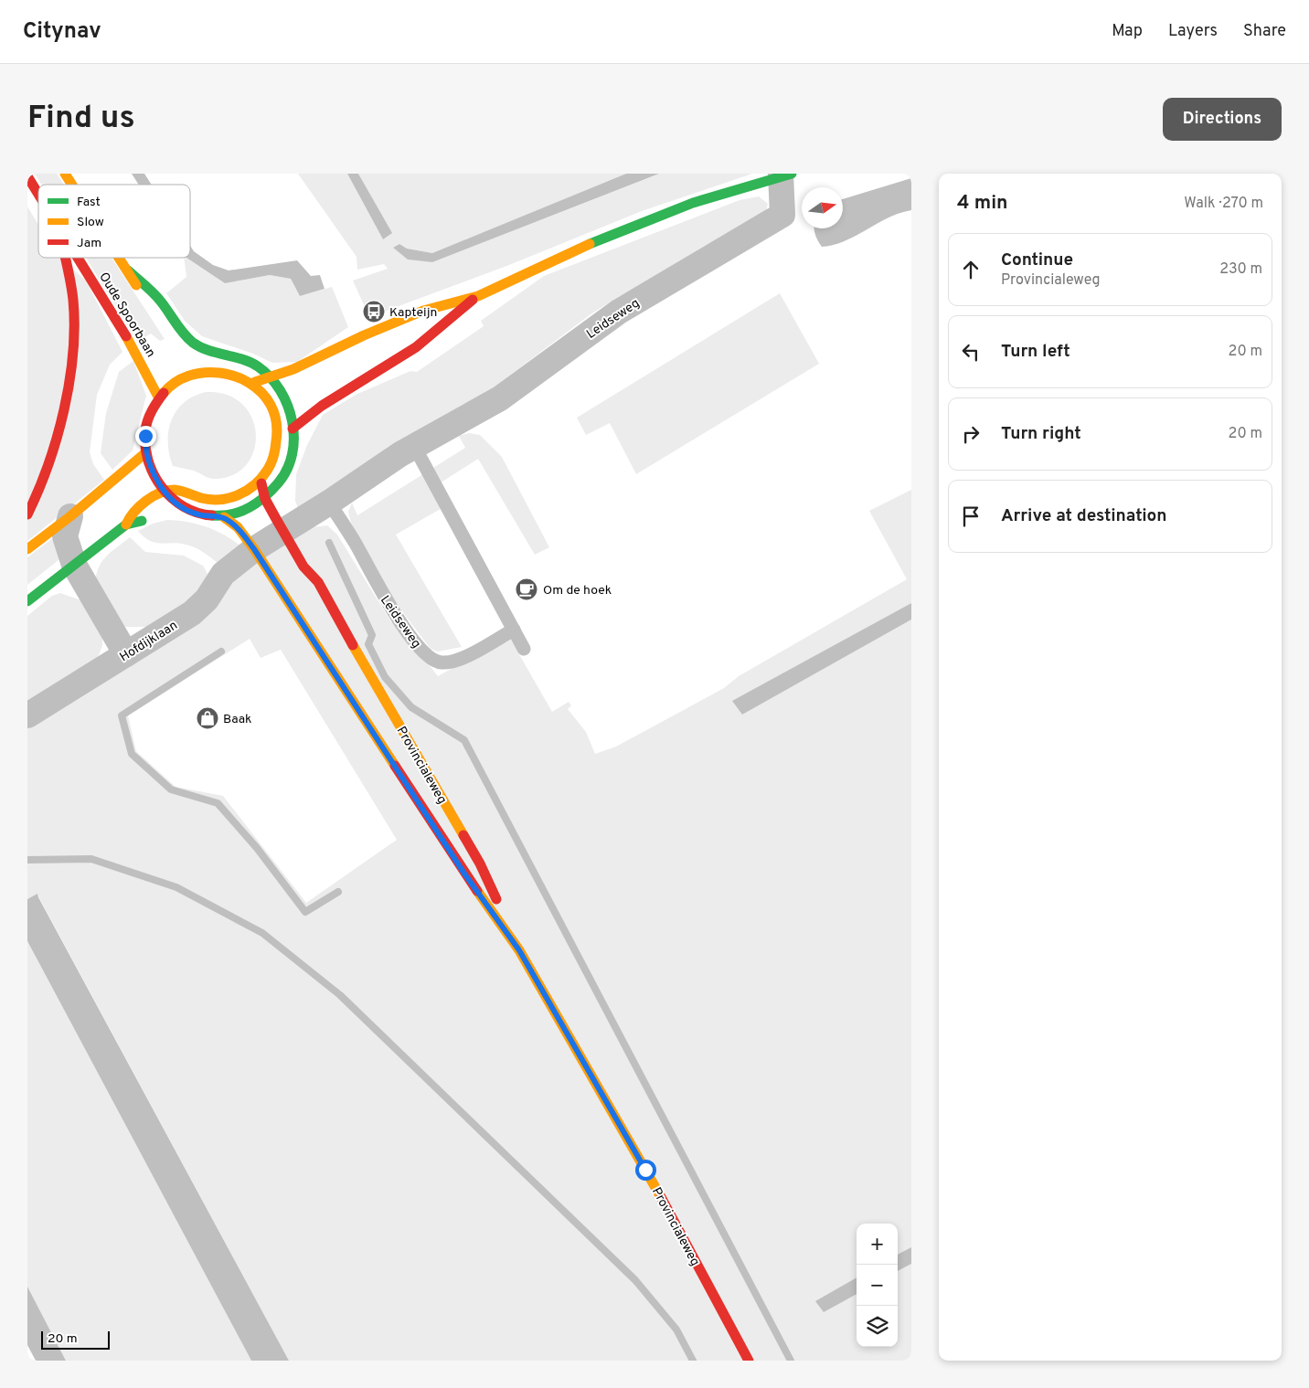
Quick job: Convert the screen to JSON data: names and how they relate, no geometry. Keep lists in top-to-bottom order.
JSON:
{
  "streets": {
    "main road": ["Oude Spoorbaan", "Leidseweg", "Provincialeweg"],
    "street": ["Hofdijklaan"]
  },
  "crossings": [
    ["Oude Spoorbaan", "Leidseweg"],
    ["Oude Spoorbaan", "Provincialeweg"],
    ["Leidseweg", "Hofdijklaan"],
    ["Leidseweg", "Provincialeweg"],
    ["Hofdijklaan", "Provincialeweg"]
  ],
  "places": {
    "bus stop": ["Kapteijn"],
    "cafe": ["Om de hoek"],
    "shop": ["Baak"]
  },
  "legend": ["Fast", "Slow", "Jam"],
  "scale_bar": "20 m",
  "north": "right",
  "page": {
    "header": "Citynav",
    "nav": ["Map", "Layers", "Share"],
    "buttons": "Directions",
    "title": "Find us",
    "heading": ["4 min", "Walk · 270 m"],
    "list": [
      ["Continue", "Provincialeweg", "230 m"],
      ["Turn left", "20 m"],
      ["Turn right", "20 m"],
      "Arrive at destination"
    ],
    "map_buttons": ["+", "−"],
    "scale": "20 m"
  }
}
